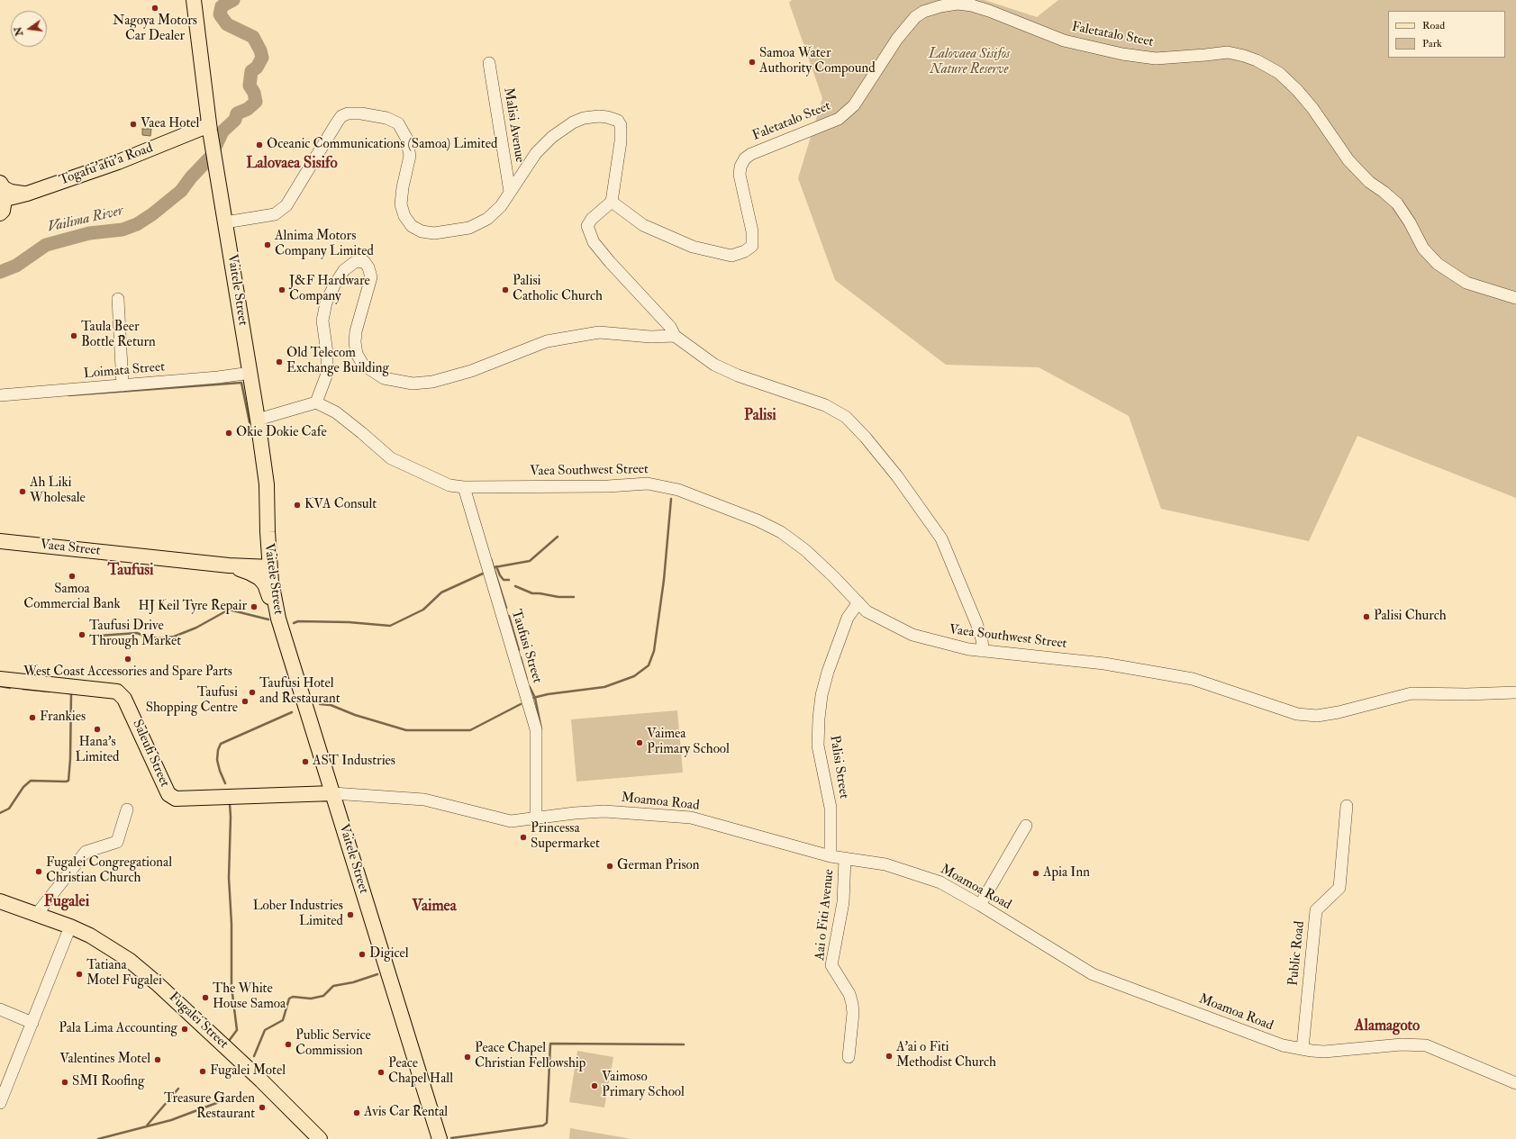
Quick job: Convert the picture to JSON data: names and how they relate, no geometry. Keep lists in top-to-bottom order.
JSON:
{
  "streets": {
    "main road": [
      "Togafu'afu'a Road",
      "Vaitele Street",
      "Vaea Street",
      "Saleufi Street",
      "Fugalei Street"
    ],
    "street": [
      "Faletatalo Steet",
      "Malisi Avenue",
      "Loimata Street",
      "Vaea Southwest Street",
      "Taufusi Street",
      "Palisi Street",
      "Moamoa Road",
      "Aai o Fiti Avenue",
      "Public Road"
    ]
  },
  "crossings": [
    ["Togafu'afu'a Road", "Vaitele Street"],
    ["Vaitele Street", "Loimata Street"],
    ["Vaitele Street", "Vaea Street"],
    ["Vaitele Street", "Saleufi Street"],
    ["Vaitele Street", "Moamoa Road"],
    ["Vaea Southwest Street", "Taufusi Street"],
    ["Vaea Southwest Street", "Palisi Street"],
    ["Taufusi Street", "Moamoa Road"],
    ["Saleufi Street", "Moamoa Road"],
    ["Palisi Street", "Moamoa Road"],
    ["Moamoa Road", "Aai o Fiti Avenue"],
    ["Moamoa Road", "Public Road"]
  ],
  "districts": [
    "Lalovaea Sisifo",
    "Palisi",
    "Taufusi",
    "Fugalei",
    "Vaimea",
    "Alamagoto"
  ],
  "water": ["Vailima River"],
  "parks": ["Lalovaea Sisifos Nature Reserve"],
  "places": [
    "Nagoya Motors Car Dealer",
    "Samoa Water Authority Compound",
    "Vaea Hotel",
    "Oceanic Communications (Samoa) Limited",
    "Alnima Motors Company Limited",
    "J&F Hardware Company",
    "Palisi Catholic Church",
    "Taula Beer Bottle Return",
    "Old Telecom Exchange Building",
    "Okie Dokie Cafe",
    "Ah Liki Wholesale",
    "KVA Consult",
    "Samoa Commercial Bank",
    "HJ Keil Tyre Repair",
    "Palisi Church",
    "Taufusi Drive Through Market",
    "West Coast Accessories and Spare Parts",
    "Taufusi Hotel and Restaurant",
    "Taufusi Shopping Centre",
    "Frankies",
    "Hana's Limited",
    "Vaimea Primary School",
    "AST Industries",
    "Princessa Supermarket",
    "German Prison",
    "Fugalei Congregational Christian Church",
    "Apia Inn",
    "Lober Industries Limited",
    "Digicel",
    "Tatiana Motel Fugalei",
    "The White House Samoa",
    "Pala Lima Accounting",
    "Public Service Commission",
    "A'ai o Fiti Methodist Church",
    "Peace Chapel Christian Fellowship",
    "Valentines Motel",
    "Fugalei Motel",
    "Peace Chapel Hall",
    "SMI Roofing",
    "Vaimoso Primary School",
    "Treasure Garden Restaurant",
    "Avis Car Rental"
  ],
  "legend": ["Road", "Park"],
  "north": "left"
}
